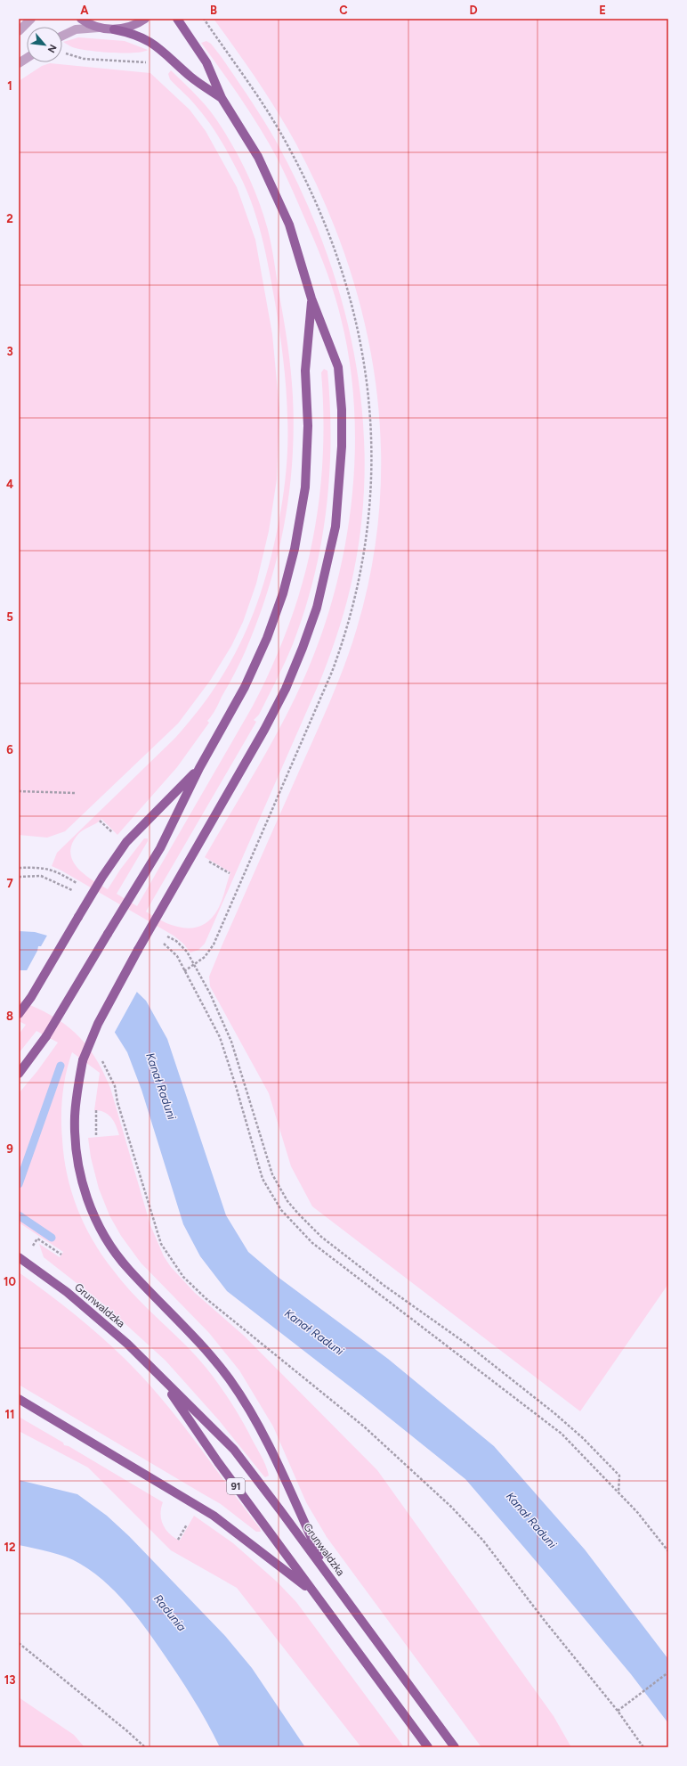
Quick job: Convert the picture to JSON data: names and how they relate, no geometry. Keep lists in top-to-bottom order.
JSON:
{
  "streets": {
    "main road": ["Grunwaldzka", "91"]
  },
  "water": ["Kanał Raduni", "Radunia"],
  "north": "bottom right",
  "grid": {
    "columns": [
      "A",
      "B",
      "C",
      "D",
      "E"
    ],
    "rows": [
      "1",
      "2",
      "3",
      "4",
      "5",
      "6",
      "7",
      "8",
      "9",
      "10",
      "11",
      "12",
      "13"
    ]
  }
}
